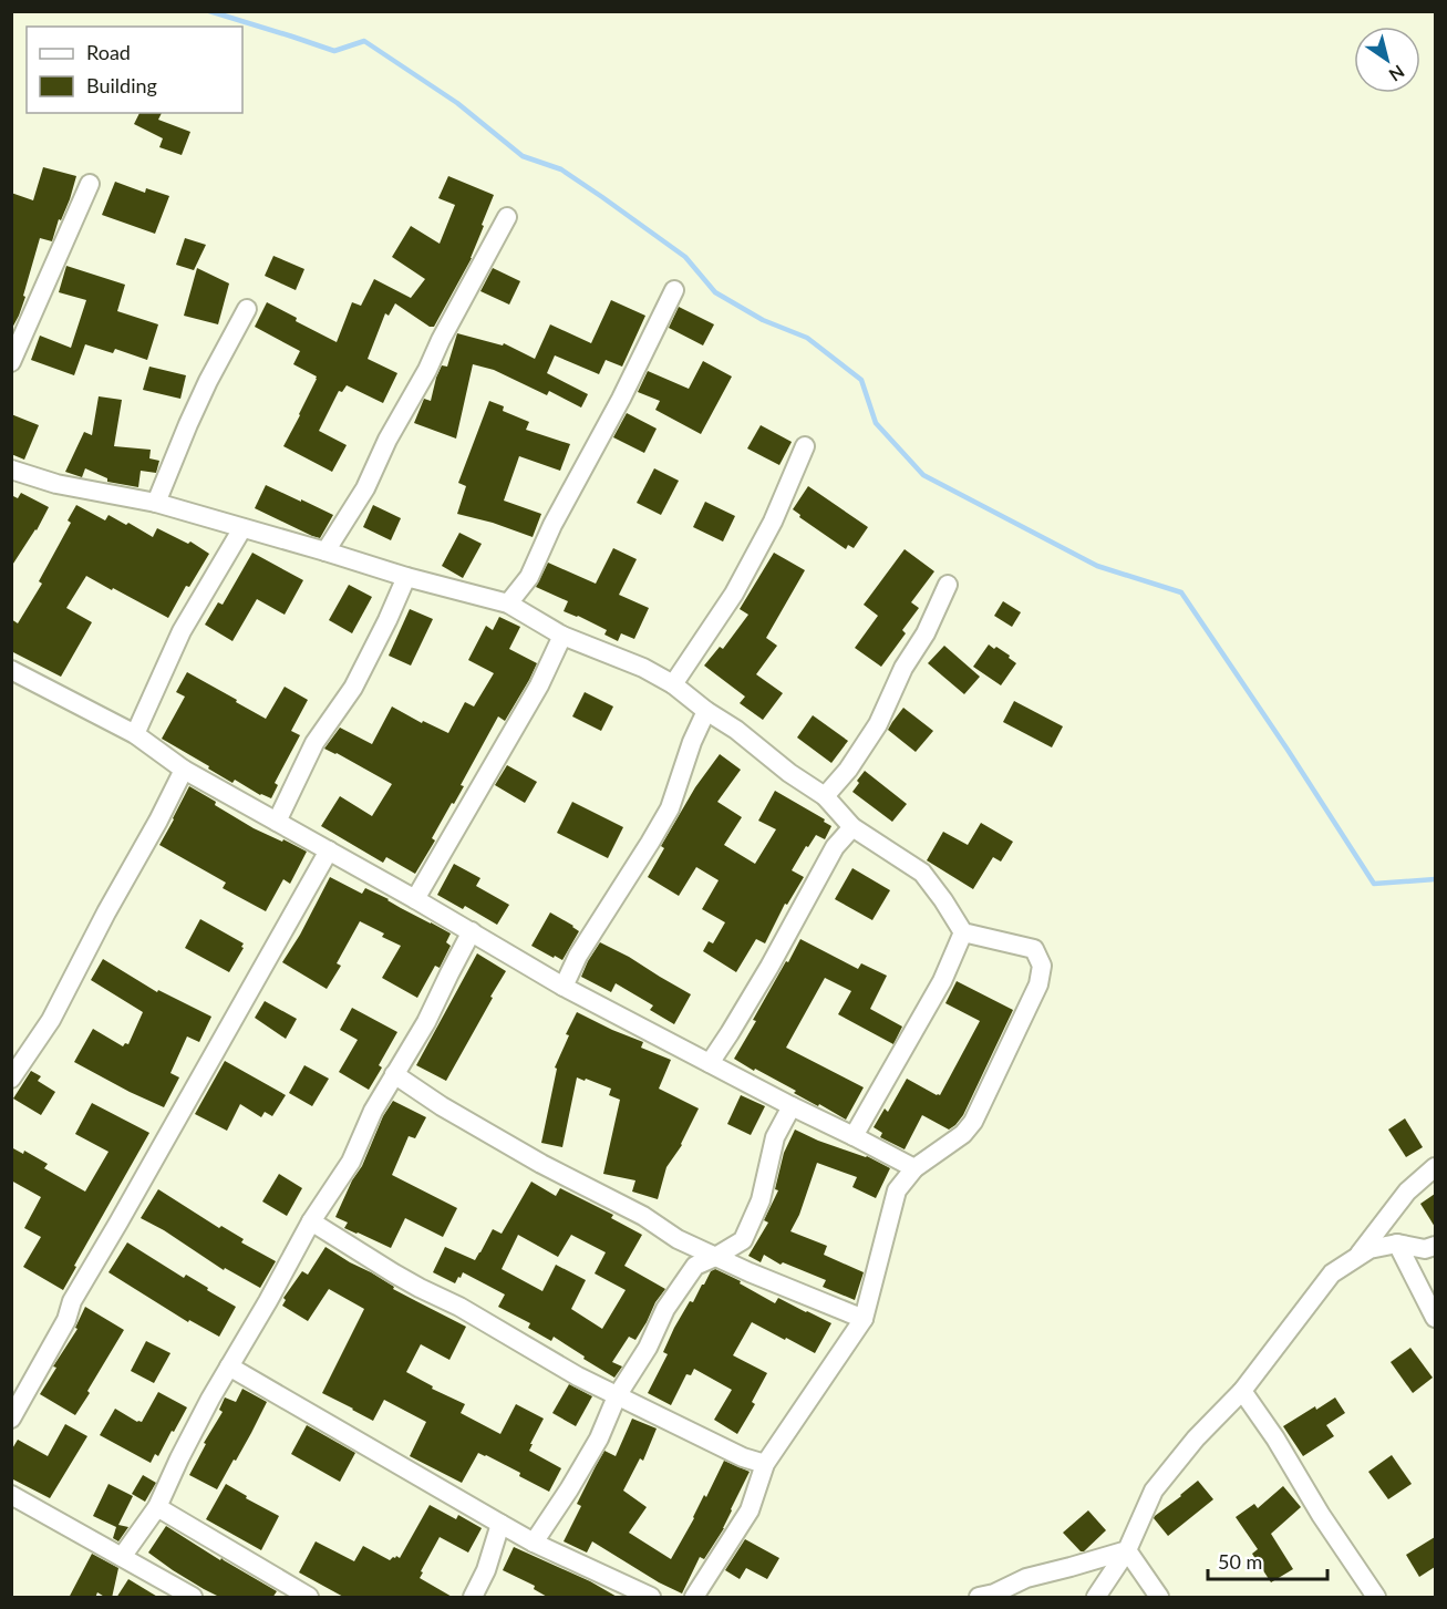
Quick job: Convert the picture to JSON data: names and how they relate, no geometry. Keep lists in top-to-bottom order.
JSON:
{
  "legend": ["Road", "Building"],
  "scale_bar": "50 m",
  "north": "bottom right"
}
